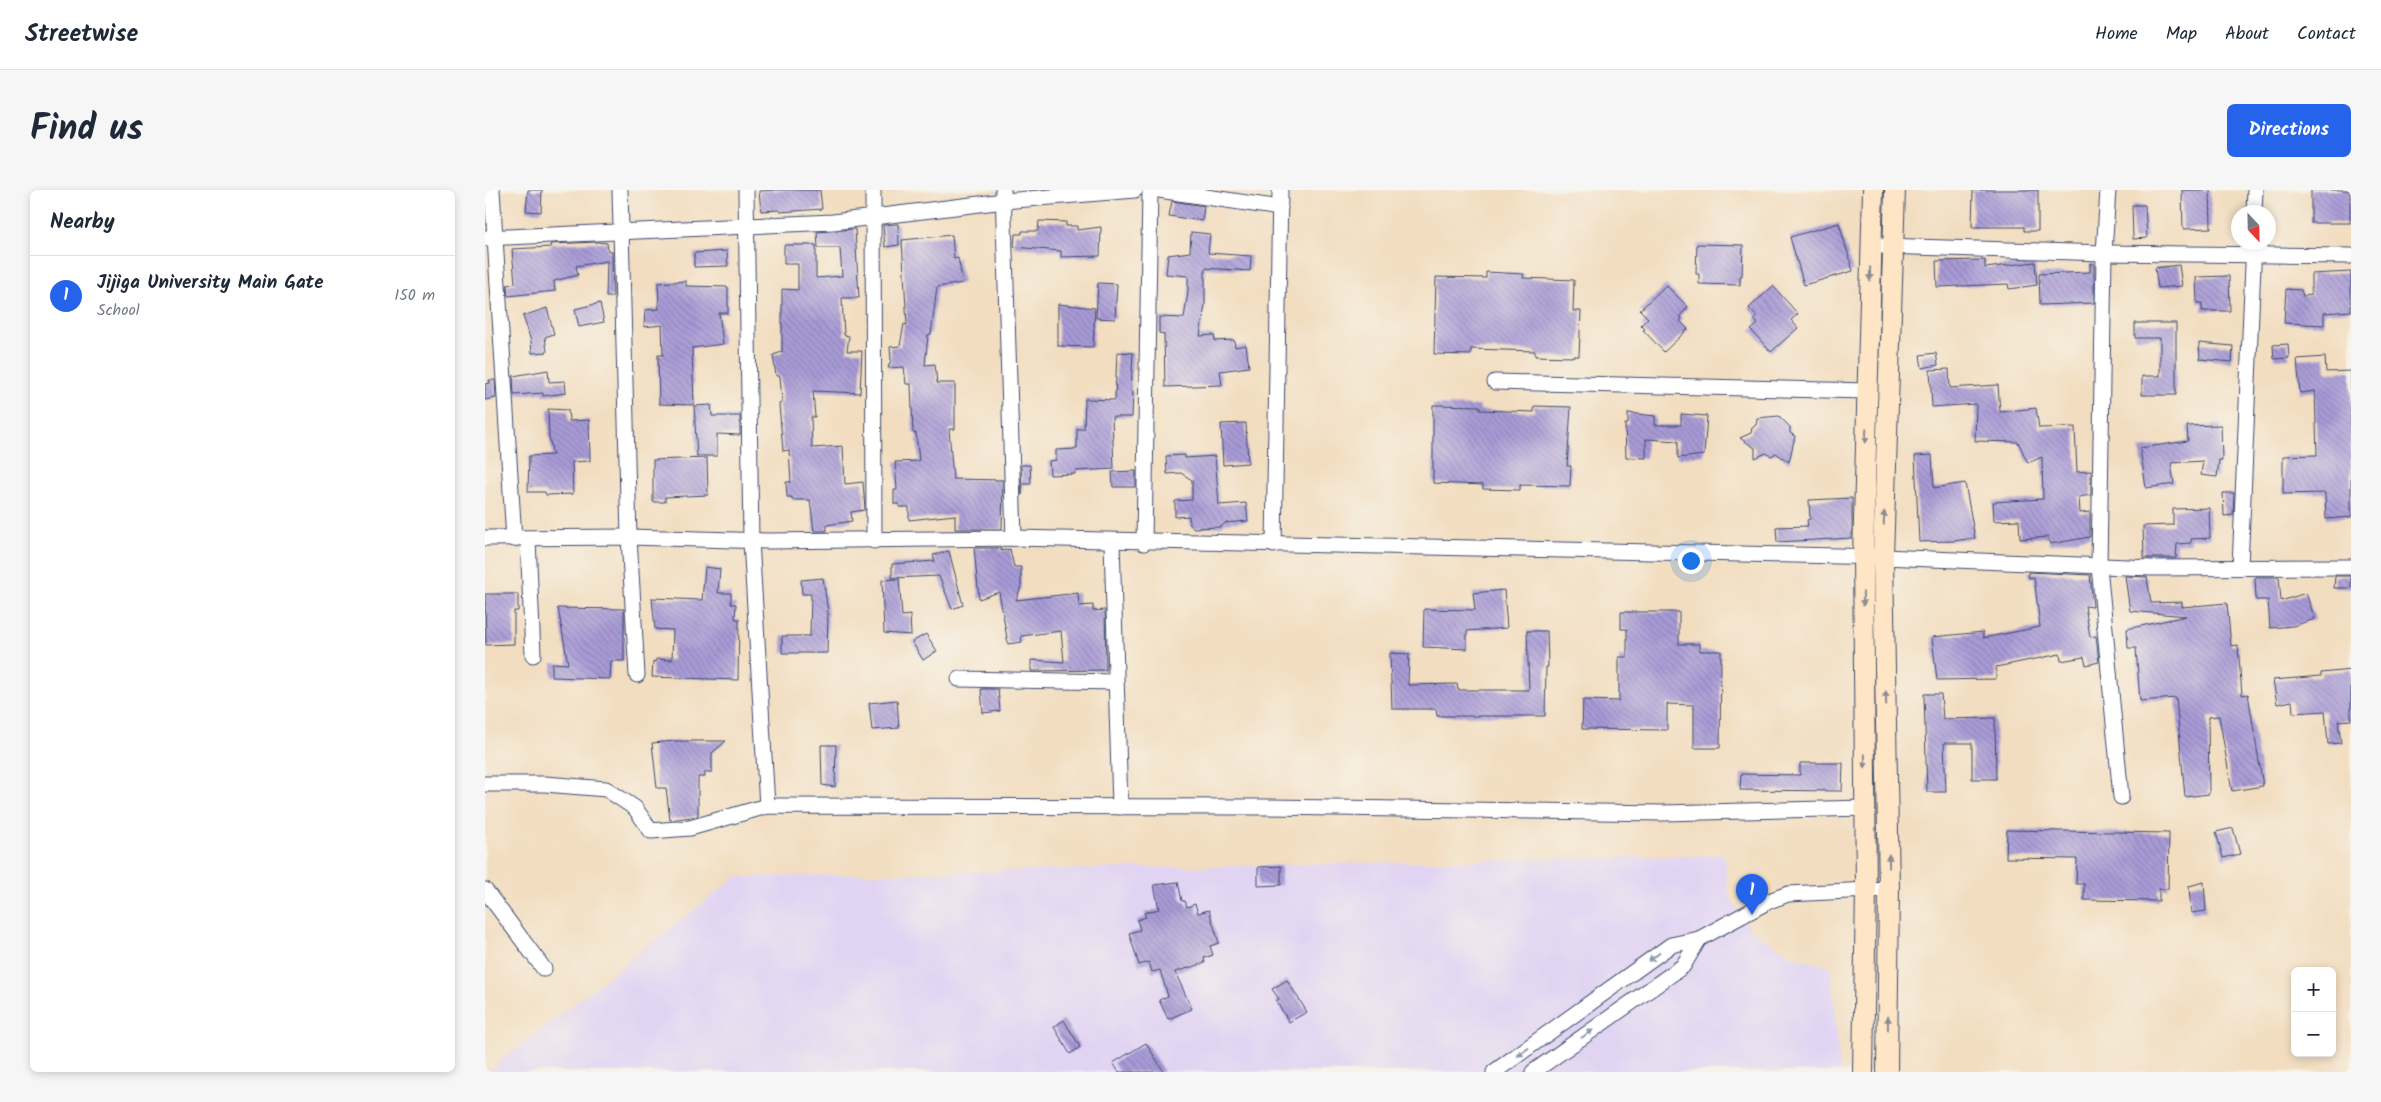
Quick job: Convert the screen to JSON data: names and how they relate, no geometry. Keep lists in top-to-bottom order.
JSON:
{
  "north": "bottom",
  "page": {
    "header": "Streetwise",
    "nav": [
      "Home",
      "Map",
      "About",
      "Contact"
    ],
    "title": "Find us",
    "buttons": "Directions",
    "heading": "Nearby",
    "list": [
      {
        "mark": "1",
        "name": "Jijiga University Main Gate",
        "note": "School",
        "value": "150 m"
      }
    ],
    "pins": "1",
    "map_buttons": ["+", "−"]
  }
}
